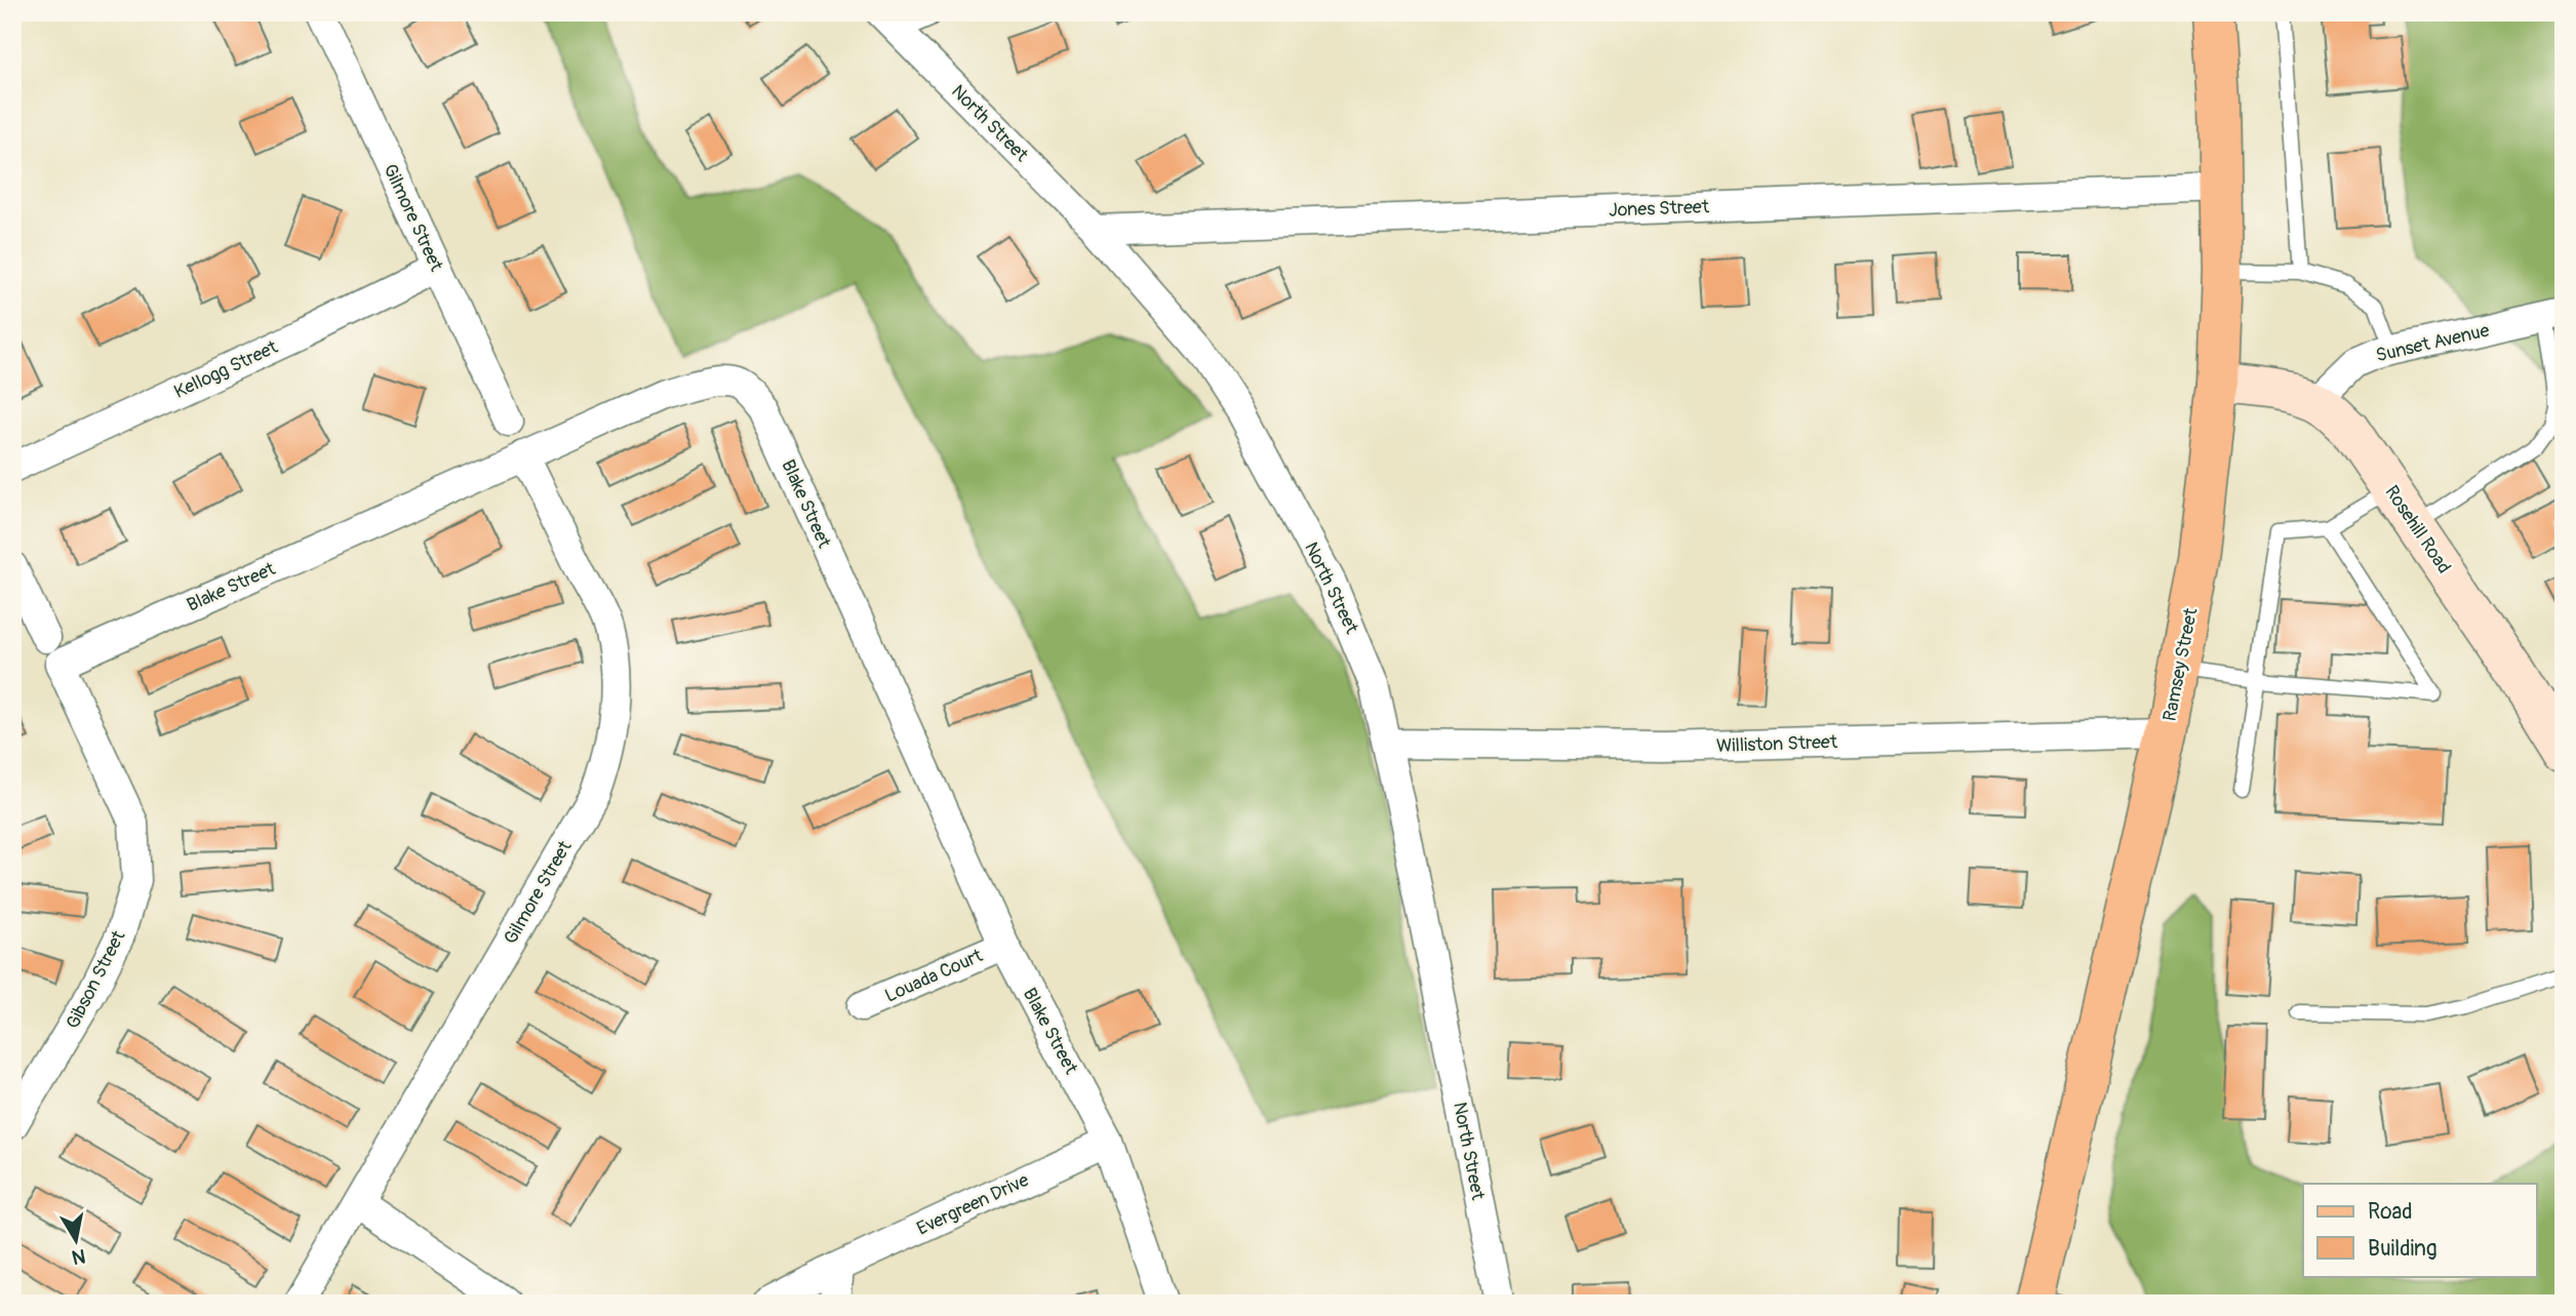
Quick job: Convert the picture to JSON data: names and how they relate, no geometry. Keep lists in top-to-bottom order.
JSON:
{
  "streets": {
    "main road": ["Rosehill Road", "Ramsey Street"],
    "street": [
      "North Street",
      "Jones Street",
      "Gilmore Street",
      "Sunset Avenue",
      "Kellogg Street",
      "Blake Street",
      "Williston Street",
      "Louada Court",
      "Gibson Street",
      "Evergreen Drive"
    ]
  },
  "crossings": [
    ["North Street", "Jones Street"],
    ["North Street", "Williston Street"],
    ["Jones Street", "Ramsey Street"],
    ["Gilmore Street", "Kellogg Street"],
    ["Gilmore Street", "Blake Street"],
    ["Sunset Avenue", "Rosehill Road"],
    ["Blake Street", "Louada Court"],
    ["Blake Street", "Gibson Street"],
    ["Blake Street", "Evergreen Drive"],
    ["Rosehill Road", "Ramsey Street"],
    ["Ramsey Street", "Williston Street"]
  ],
  "legend": ["Road", "Building"],
  "north": "bottom"
}
